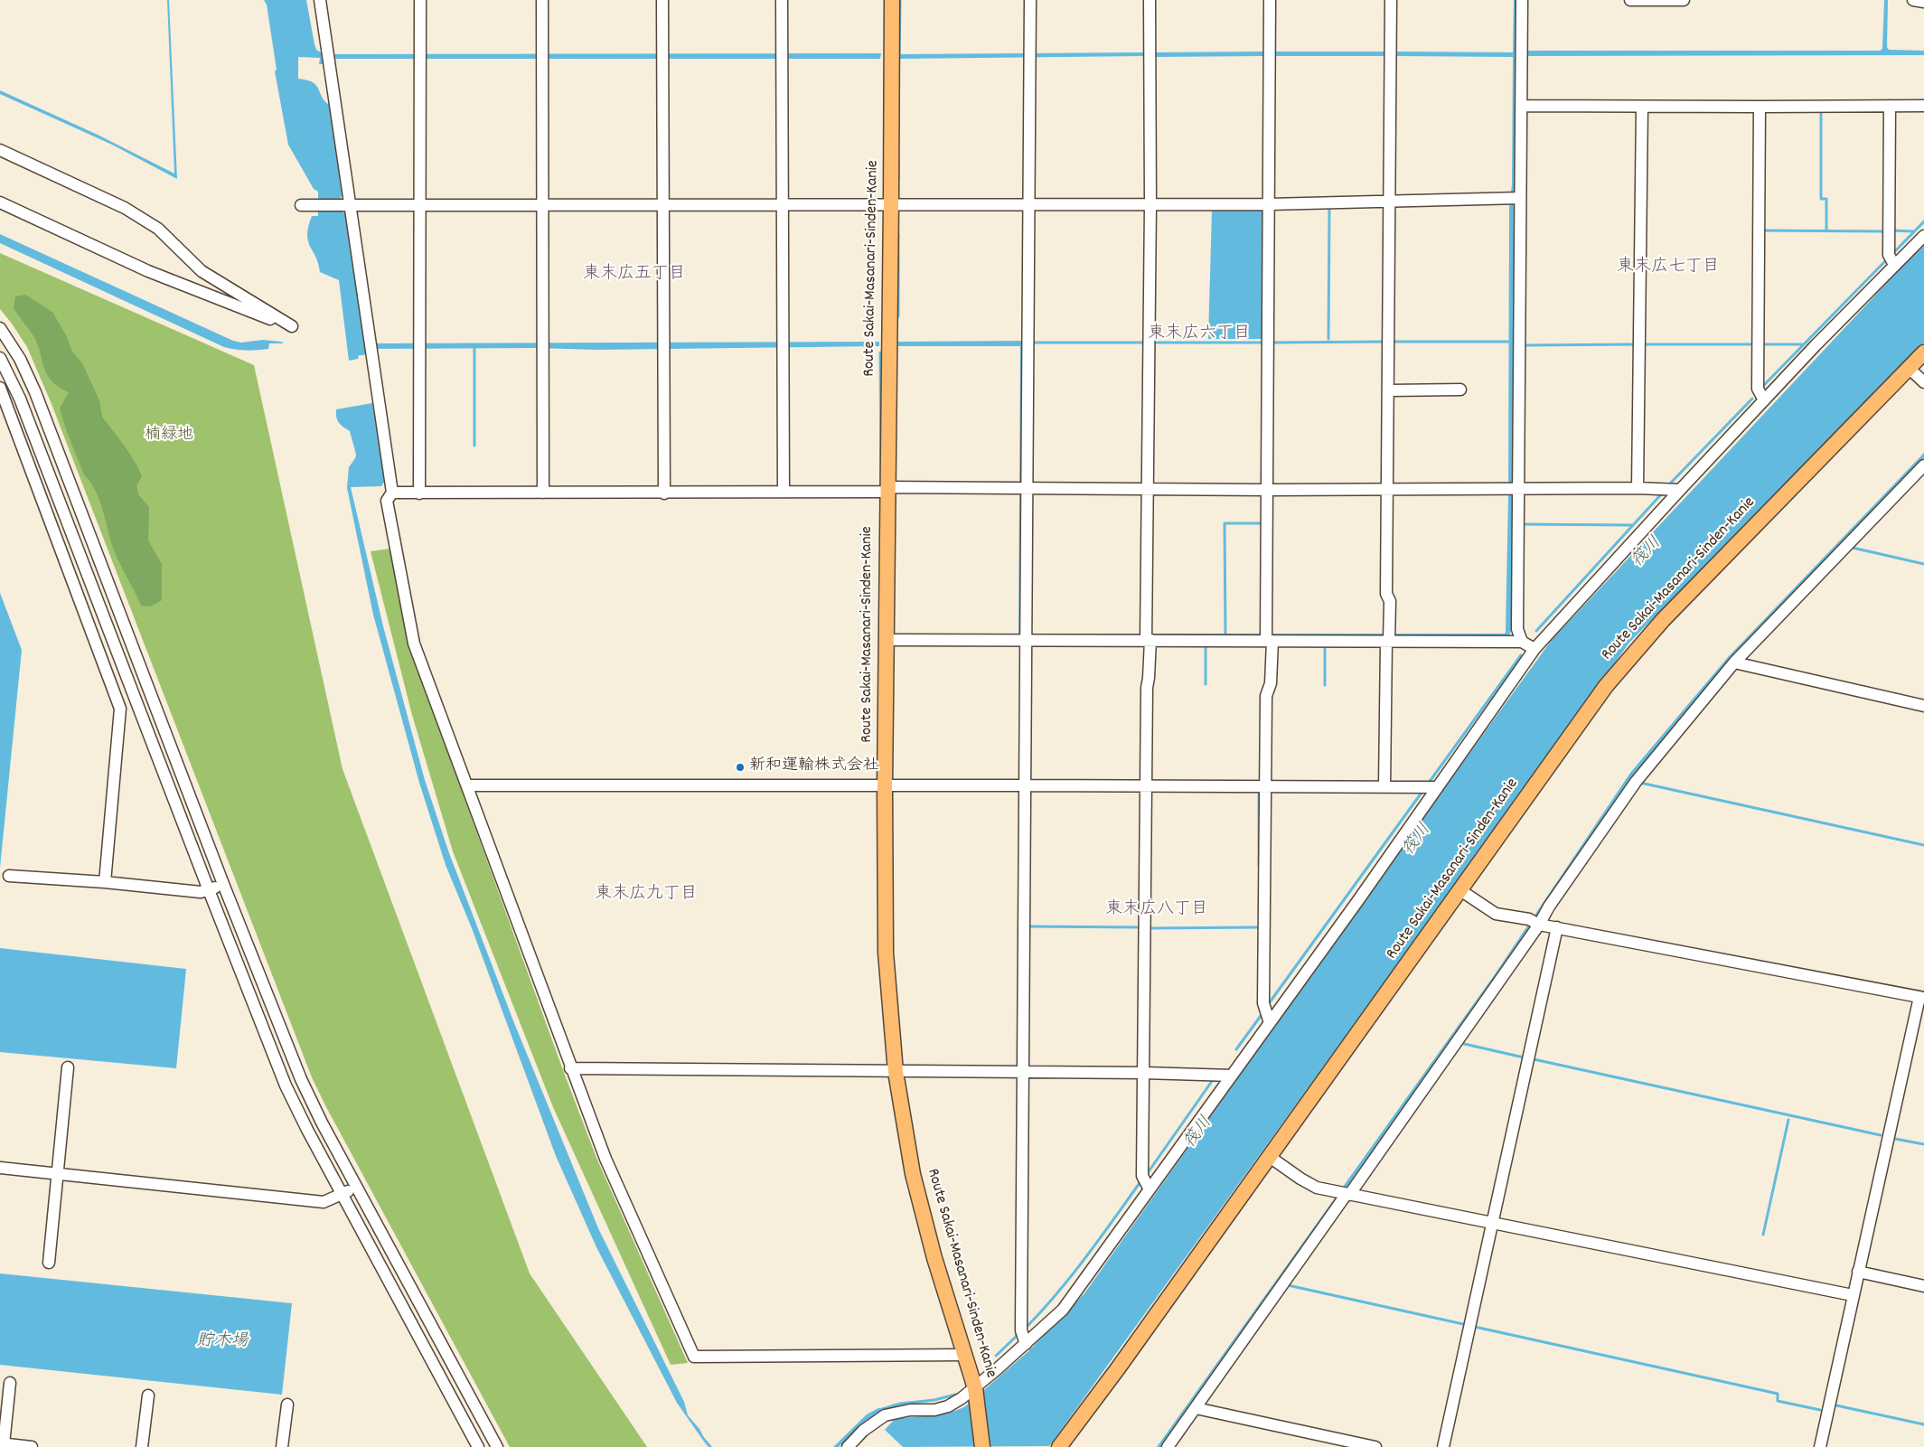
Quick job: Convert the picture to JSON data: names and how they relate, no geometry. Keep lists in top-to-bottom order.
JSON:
{
  "streets": {
    "main road": ["Route Sakai-Masanari-Sinden-Kanie"]
  },
  "districts": [
    "東末広七丁目",
    "東末広五丁目",
    "東末広六丁目",
    "東末広九丁目",
    "東末広八丁目"
  ],
  "water": ["筏川", "貯木場"],
  "parks": ["楠緑地"],
  "places": ["新和運輸株式会社"]
}
